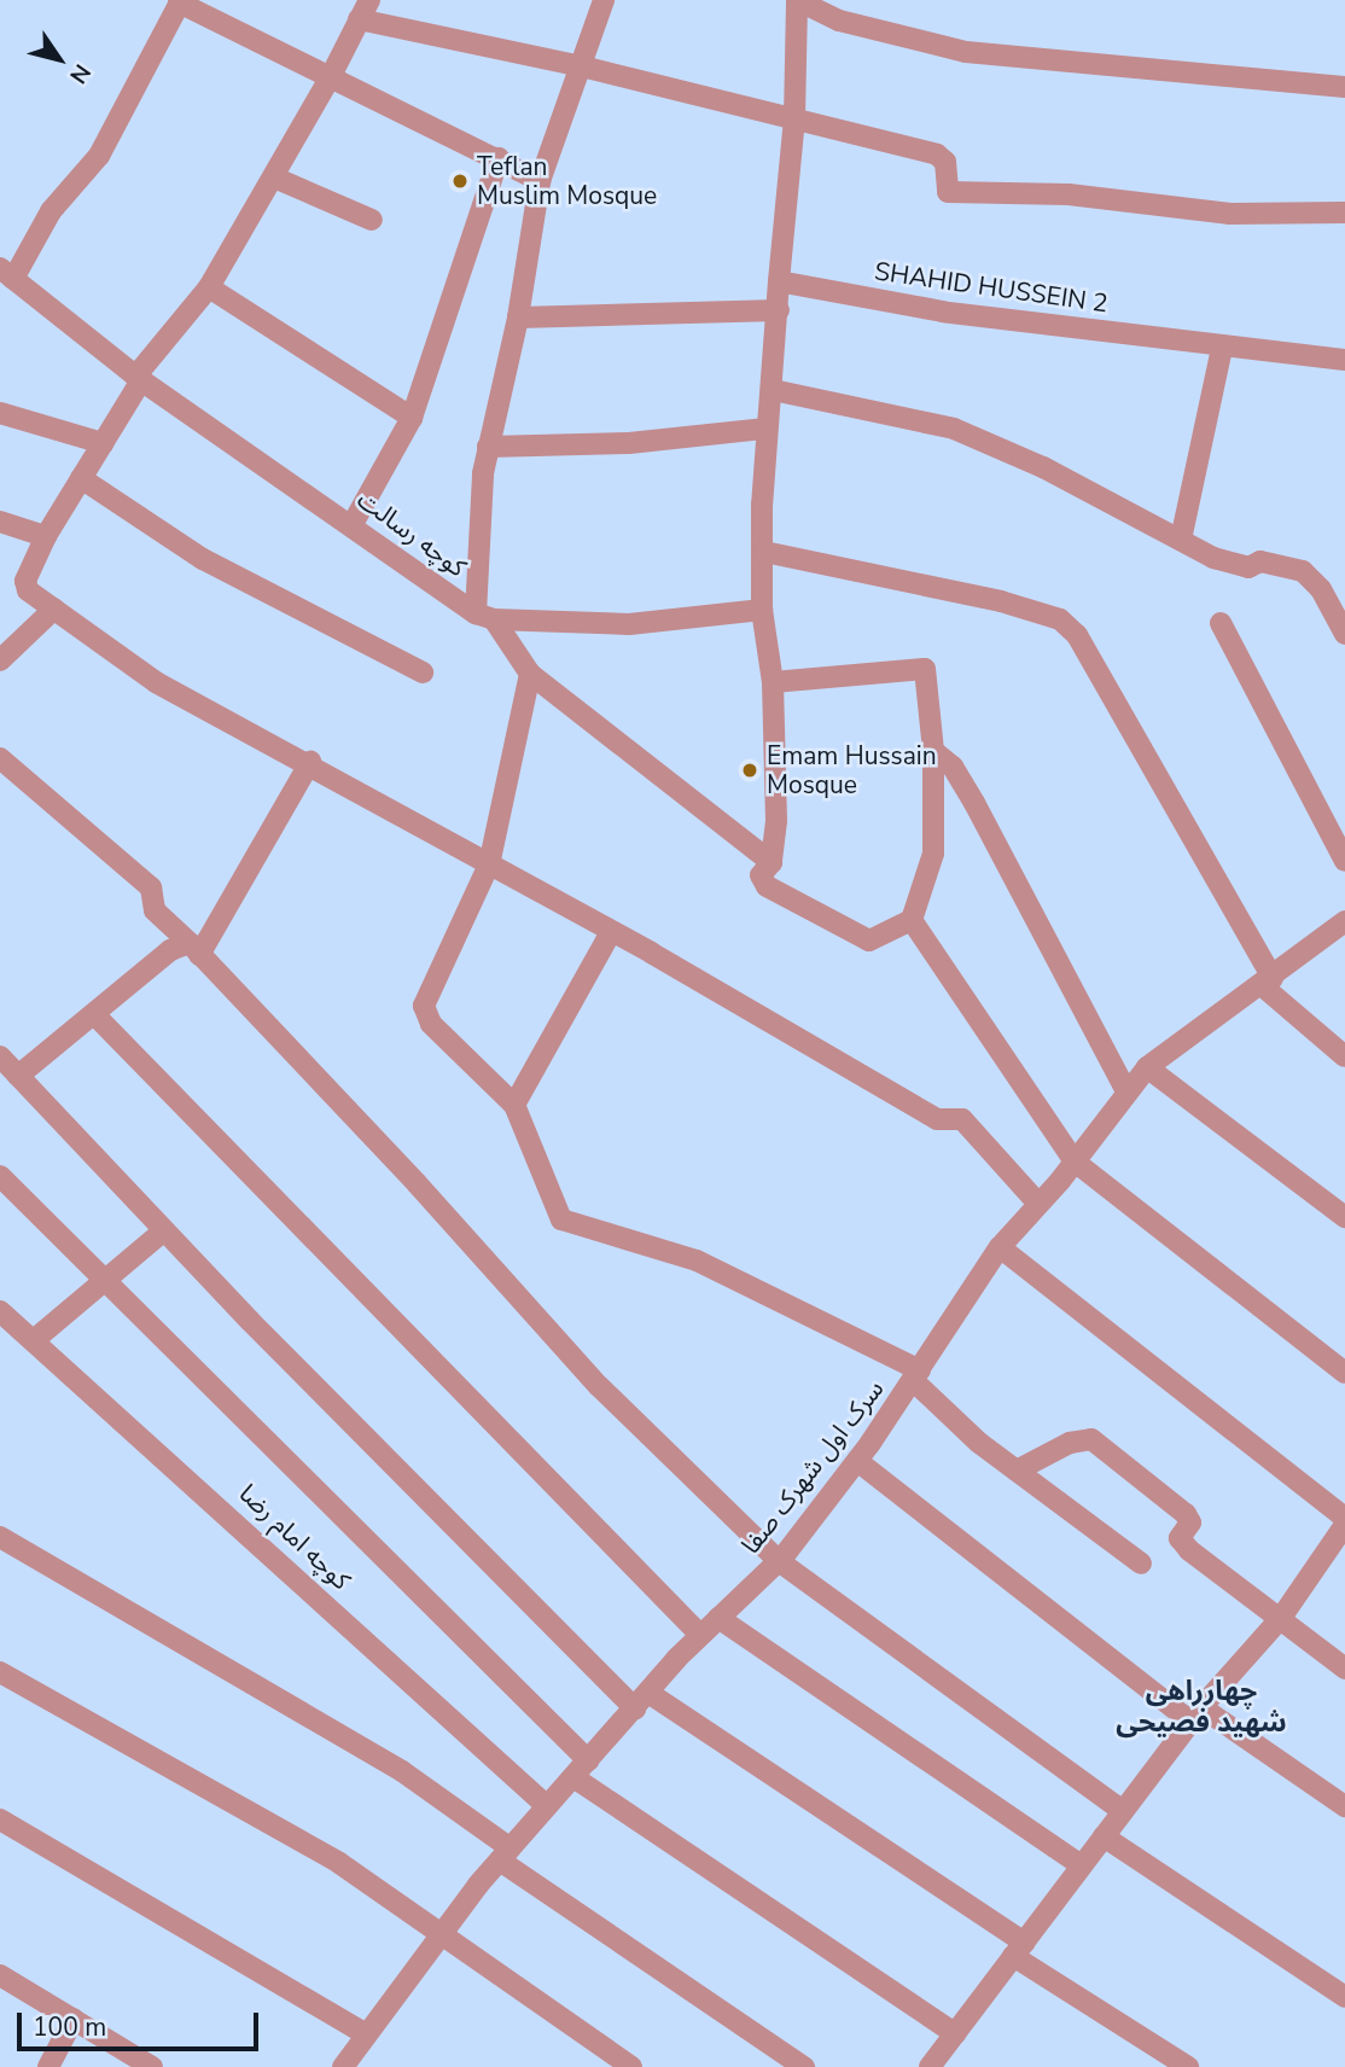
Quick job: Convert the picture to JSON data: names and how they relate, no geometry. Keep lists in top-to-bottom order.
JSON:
{
  "streets": {
    "street": [
      "SHAHID HUSSEIN 2",
      "کوچه رسالت",
      "سرک اول شهرک صفا",
      "کوچه امام رضا"
    ]
  },
  "crossings": [
    ["سرک اول شهرک صفا", "کوچه امام رضا"]
  ],
  "districts": ["چهارراهی شهید فصیحی"],
  "places": ["Teflan Muslim Mosque", "Emam Hussain Mosque"],
  "scale_bar": "100 m",
  "north": "bottom right"
}
